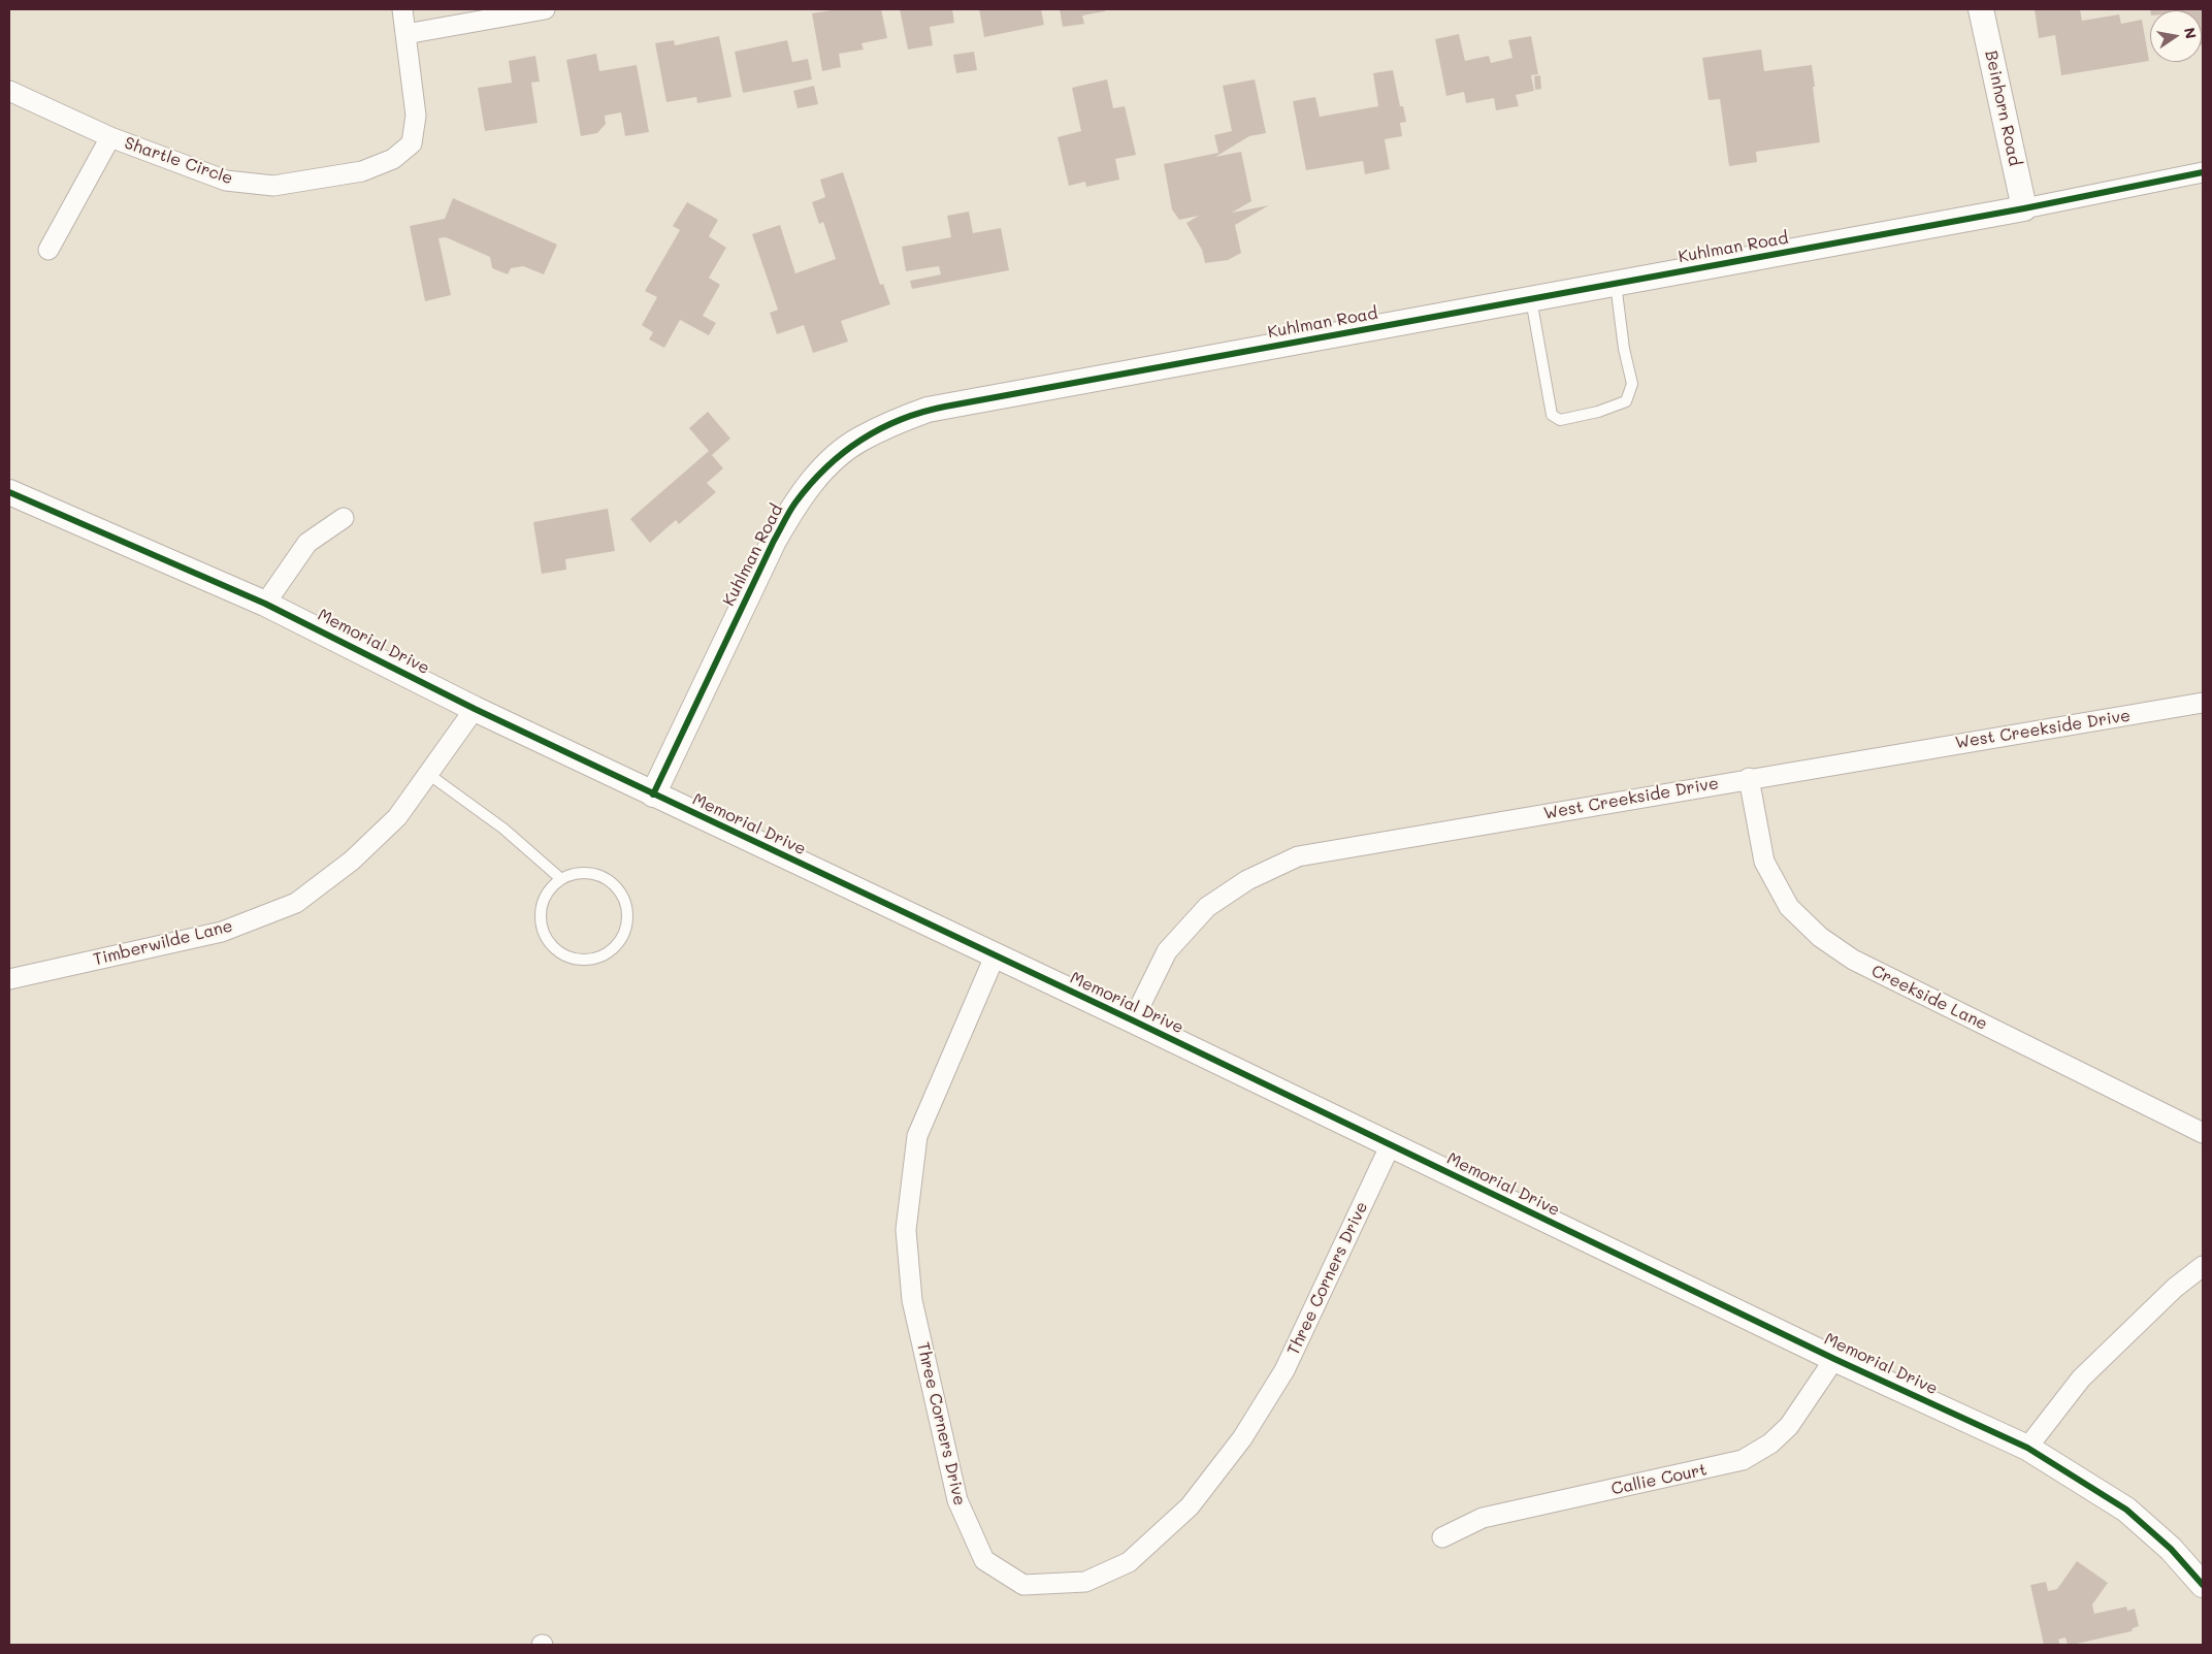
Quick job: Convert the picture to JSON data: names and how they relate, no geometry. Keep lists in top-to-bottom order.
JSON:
{
  "streets": {
    "street": [
      "Beinhorn Road",
      "Shartle Circle",
      "Kuhlman Road",
      "Memorial Drive",
      "West Creekside Drive",
      "Timberwilde Lane",
      "Creekside Lane",
      "Three Corners Drive",
      "Callie Court"
    ]
  },
  "crossings": [
    ["Beinhorn Road", "Kuhlman Road"],
    ["Kuhlman Road", "Memorial Drive"],
    ["Memorial Drive", "West Creekside Drive"],
    ["Memorial Drive", "Timberwilde Lane"],
    ["Memorial Drive", "Three Corners Drive"],
    ["Memorial Drive", "Callie Court"],
    ["West Creekside Drive", "Creekside Lane"]
  ],
  "north": "right"
}
